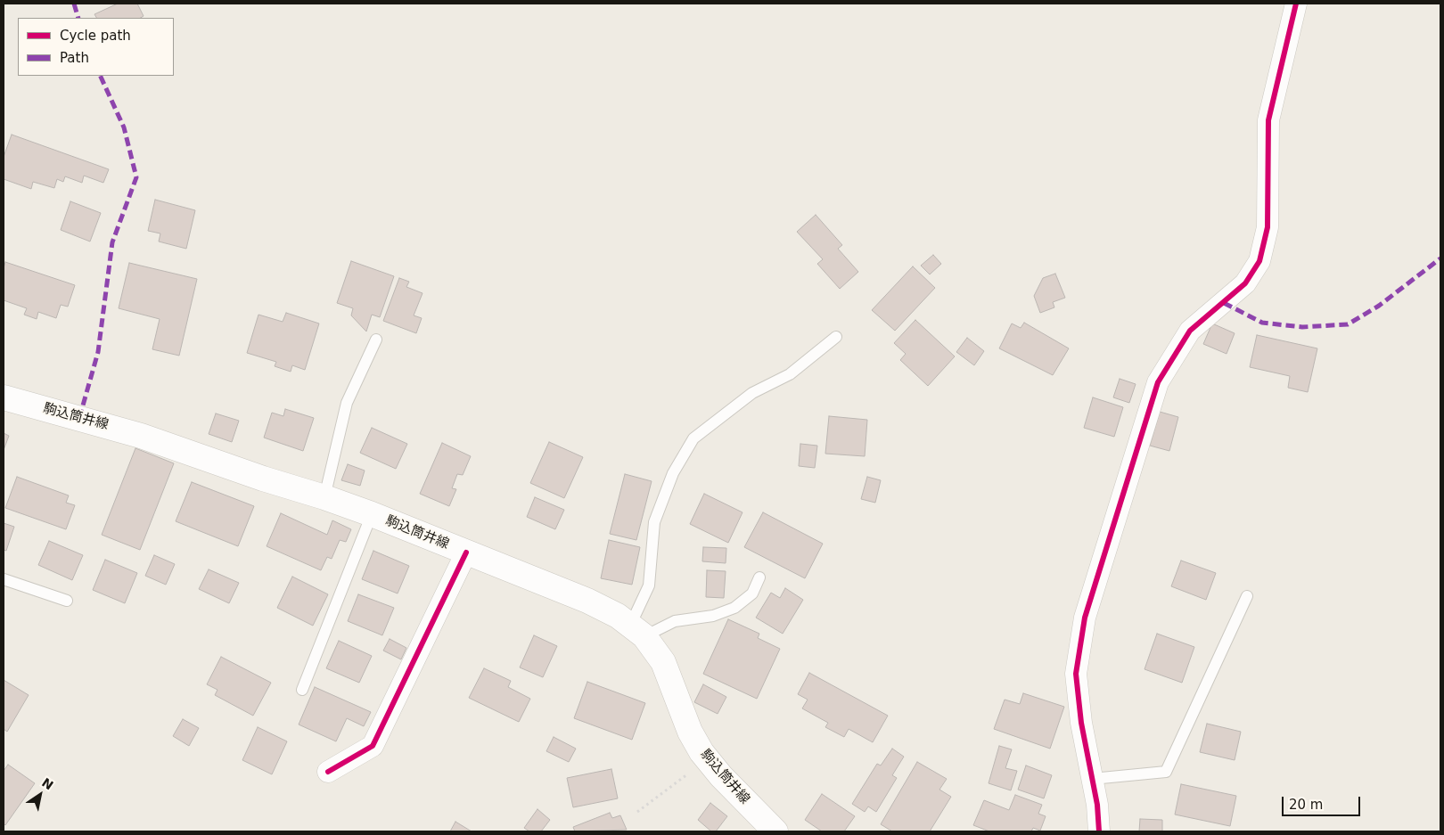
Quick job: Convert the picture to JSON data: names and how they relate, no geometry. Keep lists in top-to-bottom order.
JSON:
{
  "streets": {
    "main road": ["駒込筒井線"]
  },
  "legend": ["Cycle path", "Path"],
  "scale_bar": "20 m",
  "north": "top right"
}
